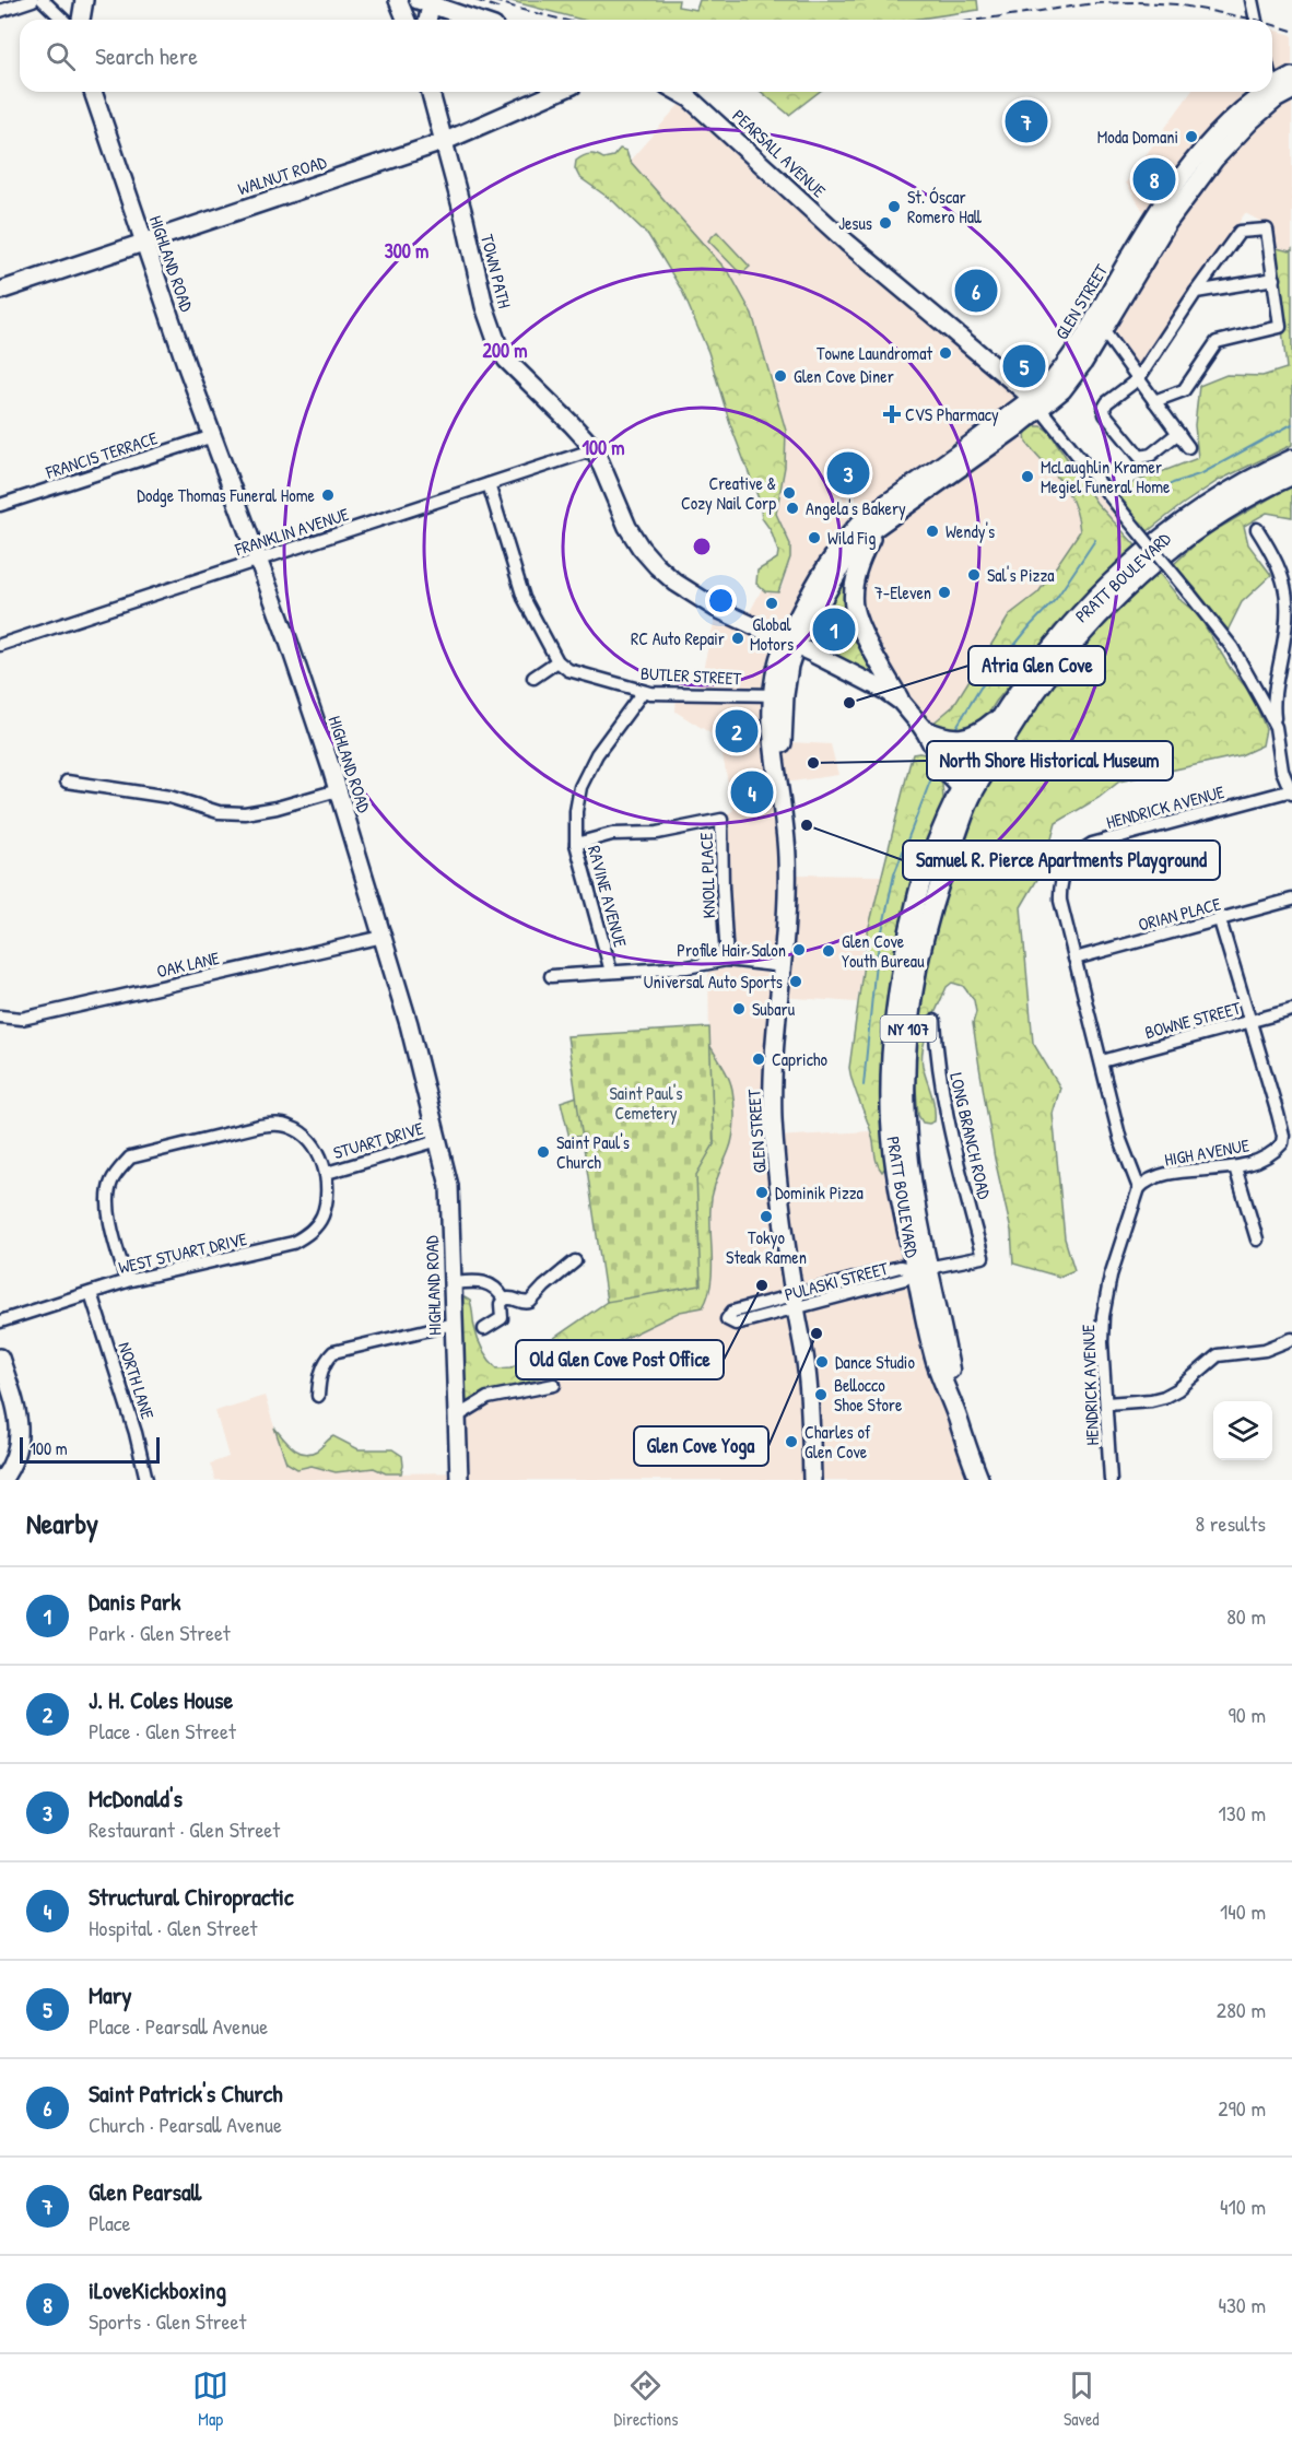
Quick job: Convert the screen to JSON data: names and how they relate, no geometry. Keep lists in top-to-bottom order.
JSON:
{
  "streets": {
    "main road": [
      "PEARSALL AVENUE",
      "WALNUT ROAD",
      "HIGHLAND ROAD",
      "TOWN PATH",
      "GLEN STREET",
      "PRATT BOULEVARD",
      "NY 107"
    ],
    "street": [
      "FRANCIS TERRACE",
      "FRANKLIN AVENUE",
      "BUTLER STREET",
      "HENDRICK AVENUE",
      "KNOLL PLACE",
      "RAVINE AVENUE",
      "ORIAN PLACE",
      "OAK LANE",
      "BOWNE STREET",
      "LONG BRANCH ROAD",
      "STUART DRIVE",
      "HIGH AVENUE",
      "WEST STUART DRIVE",
      "PULASKI STREET",
      "NORTH LANE"
    ]
  },
  "crossings": [
    ["PEARSALL AVENUE", "GLEN STREET"],
    ["PEARSALL AVENUE", "HENDRICK AVENUE"],
    ["WALNUT ROAD", "HIGHLAND ROAD"],
    ["WALNUT ROAD", "TOWN PATH"],
    ["HIGHLAND ROAD", "FRANCIS TERRACE"],
    ["HIGHLAND ROAD", "FRANKLIN AVENUE"],
    ["HIGHLAND ROAD", "OAK LANE"],
    ["HIGHLAND ROAD", "STUART DRIVE"],
    ["TOWN PATH", "GLEN STREET"],
    ["TOWN PATH", "FRANKLIN AVENUE"],
    ["TOWN PATH", "PRATT BOULEVARD"],
    ["GLEN STREET", "BUTLER STREET"],
    ["GLEN STREET", "HENDRICK AVENUE"],
    ["GLEN STREET", "PULASKI STREET"],
    ["PRATT BOULEVARD", "PULASKI STREET"],
    ["BUTLER STREET", "RAVINE AVENUE"],
    ["HENDRICK AVENUE", "ORIAN PLACE"],
    ["HENDRICK AVENUE", "BOWNE STREET"],
    ["HENDRICK AVENUE", "HIGH AVENUE"],
    ["KNOLL PLACE", "RAVINE AVENUE"],
    ["ORIAN PLACE", "HIGH AVENUE"],
    ["BOWNE STREET", "HIGH AVENUE"],
    ["LONG BRANCH ROAD", "PULASKI STREET"],
    ["STUART DRIVE", "WEST STUART DRIVE"],
    ["WEST STUART DRIVE", "NORTH LANE"]
  ],
  "parks": ["Saint Paul's Cemetery"],
  "places": {
    "other": [
      "Moda Domani",
      "St. Óscar Romero Hall",
      "Jesus",
      "Towne Laundromat",
      "Glen Cove Diner",
      "McLaughlin Kramer Megiel Funeral Home",
      "Creative & Cozy Nail Corp",
      "Dodge Thomas Funeral Home",
      "Angela's Bakery",
      "Wendy's",
      "Wild Fig",
      "Sal's Pizza",
      "7-Eleven",
      "Global Motors",
      "RC Auto Repair",
      "Atria Glen Cove",
      "North Shore Historical Museum",
      "Samuel R. Pierce Apartments Playground",
      "Profile Hair Salon",
      "Glen Cove Youth Bureau",
      "Universal Auto Sports",
      "Subaru",
      "Capricho",
      "Saint Paul's Church",
      "Dominik Pizza",
      "Tokyo Steak Ramen",
      "Old Glen Cove Post Office",
      "Glen Cove Yoga",
      "Dance Studio",
      "Bellocco Shoe Store",
      "Charles of Glen Cove"
    ],
    "health": ["CVS Pharmacy"]
  },
  "scale_bar": "100 m",
  "page": {
    "search": "Search here",
    "pins": [
      "7",
      "8",
      "6",
      "5",
      "3",
      "1",
      "2",
      "4"
    ],
    "scale": "100 m",
    "heading": ["Nearby", "8 results"],
    "list": [
      {
        "mark": "1",
        "name": "Danis Park",
        "note": "Park · Glen Street",
        "value": "80 m"
      },
      {
        "mark": "2",
        "name": "J. H. Coles House",
        "note": "Place · Glen Street",
        "value": "90 m"
      },
      {
        "mark": "3",
        "name": "McDonald's",
        "note": "Restaurant · Glen Street",
        "value": "130 m"
      },
      {
        "mark": "4",
        "name": "Structural Chiropractic",
        "note": "Hospital · Glen Street",
        "value": "140 m"
      },
      {
        "mark": "5",
        "name": "Mary",
        "note": "Place · Pearsall Avenue",
        "value": "280 m"
      },
      {
        "mark": "6",
        "name": "Saint Patrick's Church",
        "note": "Church · Pearsall Avenue",
        "value": "290 m"
      },
      {
        "mark": "7",
        "name": "Glen Pearsall",
        "note": "Place",
        "value": "410 m"
      },
      {
        "mark": "8",
        "name": "iLoveKickboxing",
        "note": "Sports · Glen Street",
        "value": "430 m"
      }
    ],
    "nav": ["Map", "Directions", "Saved"]
  },
  "rings": ["300 m", "200 m", "100 m"]
}
